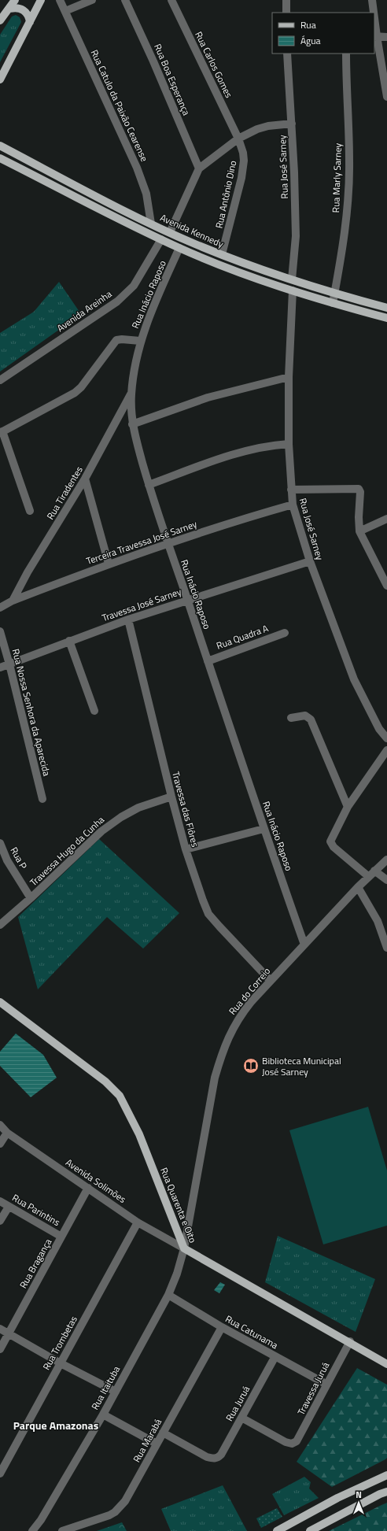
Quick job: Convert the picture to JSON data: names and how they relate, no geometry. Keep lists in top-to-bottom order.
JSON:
{
  "streets": {
    "main road": ["Avenida Kennedy", "Rua Quarenta e Oito"],
    "street": [
      "Rua Carlos Gomes",
      "Rua Boa Esperança",
      "Rua Catulo da Paixão Cearense",
      "Rua José Sarney",
      "Rua Marly Sarney",
      "Rua Antônio Dino",
      "Rua Inácio Raposo",
      "Avenida Areinha",
      "Rua Tiradentes",
      "Terceira Travessa José Sarney",
      "Travessa José Sarney",
      "Rua Quadra A",
      "Rua Nossa Senhora da Aparecida",
      "Travessa das Flôres",
      "Travessa Hugo da Cunha",
      "Rua P",
      "Rua do Correio",
      "Avenida Solimões",
      "Rua Parintins",
      "Rua Bragança",
      "Rua Catunama",
      "Rua Trombetas",
      "Rua Itaituba",
      "Travessa Juruá",
      "Rua Juruá",
      "Rua Marabá"
    ]
  },
  "crossings": [
    ["Rua Carlos Gomes", "Rua Antônio Dino"],
    ["Rua Boa Esperança", "Rua Antônio Dino"],
    ["Rua Catulo da Paixão Cearense", "Avenida Kennedy"],
    ["Rua José Sarney", "Rua Antônio Dino"],
    ["Rua José Sarney", "Avenida Kennedy"],
    ["Rua José Sarney", "Terceira Travessa José Sarney"],
    ["Rua José Sarney", "Travessa José Sarney"],
    ["Rua Marly Sarney", "Avenida Kennedy"],
    ["Rua Antônio Dino", "Avenida Kennedy"],
    ["Rua Inácio Raposo", "Rua Tiradentes"],
    ["Rua Inácio Raposo", "Terceira Travessa José Sarney"],
    ["Rua Inácio Raposo", "Travessa José Sarney"],
    ["Rua Inácio Raposo", "Rua Quadra A"],
    ["Rua Inácio Raposo", "Rua do Correio"],
    ["Rua Tiradentes", "Terceira Travessa José Sarney"],
    ["Travessa José Sarney", "Rua Nossa Senhora da Aparecida"],
    ["Travessa José Sarney", "Travessa das Flôres"],
    ["Travessa das Flôres", "Travessa Hugo da Cunha"],
    ["Travessa das Flôres", "Rua do Correio"],
    ["Travessa Hugo da Cunha", "Rua P"],
    ["Rua do Correio", "Avenida Solimões"],
    ["Rua do Correio", "Rua Quarenta e Oito"],
    ["Rua do Correio", "Rua Itaituba"],
    ["Avenida Solimões", "Rua Quarenta e Oito"],
    ["Avenida Solimões", "Rua Bragança"],
    ["Avenida Solimões", "Rua Trombetas"],
    ["Avenida Solimões", "Rua Itaituba"],
    ["Rua Quarenta e Oito", "Rua Itaituba"],
    ["Rua Quarenta e Oito", "Travessa Juruá"],
    ["Rua Parintins", "Rua Bragança"],
    ["Rua Catunama", "Rua Itaituba"],
    ["Rua Catunama", "Travessa Juruá"],
    ["Rua Catunama", "Rua Juruá"],
    ["Rua Catunama", "Rua Marabá"],
    ["Travessa Juruá", "Rua Juruá"],
    ["Rua Juruá", "Rua Marabá"]
  ],
  "districts": ["Parque Amazonas"],
  "places": {
    "library": ["Biblioteca Municipal José Sarney"]
  },
  "legend": ["Rua", "Água"],
  "north": "top"
}
